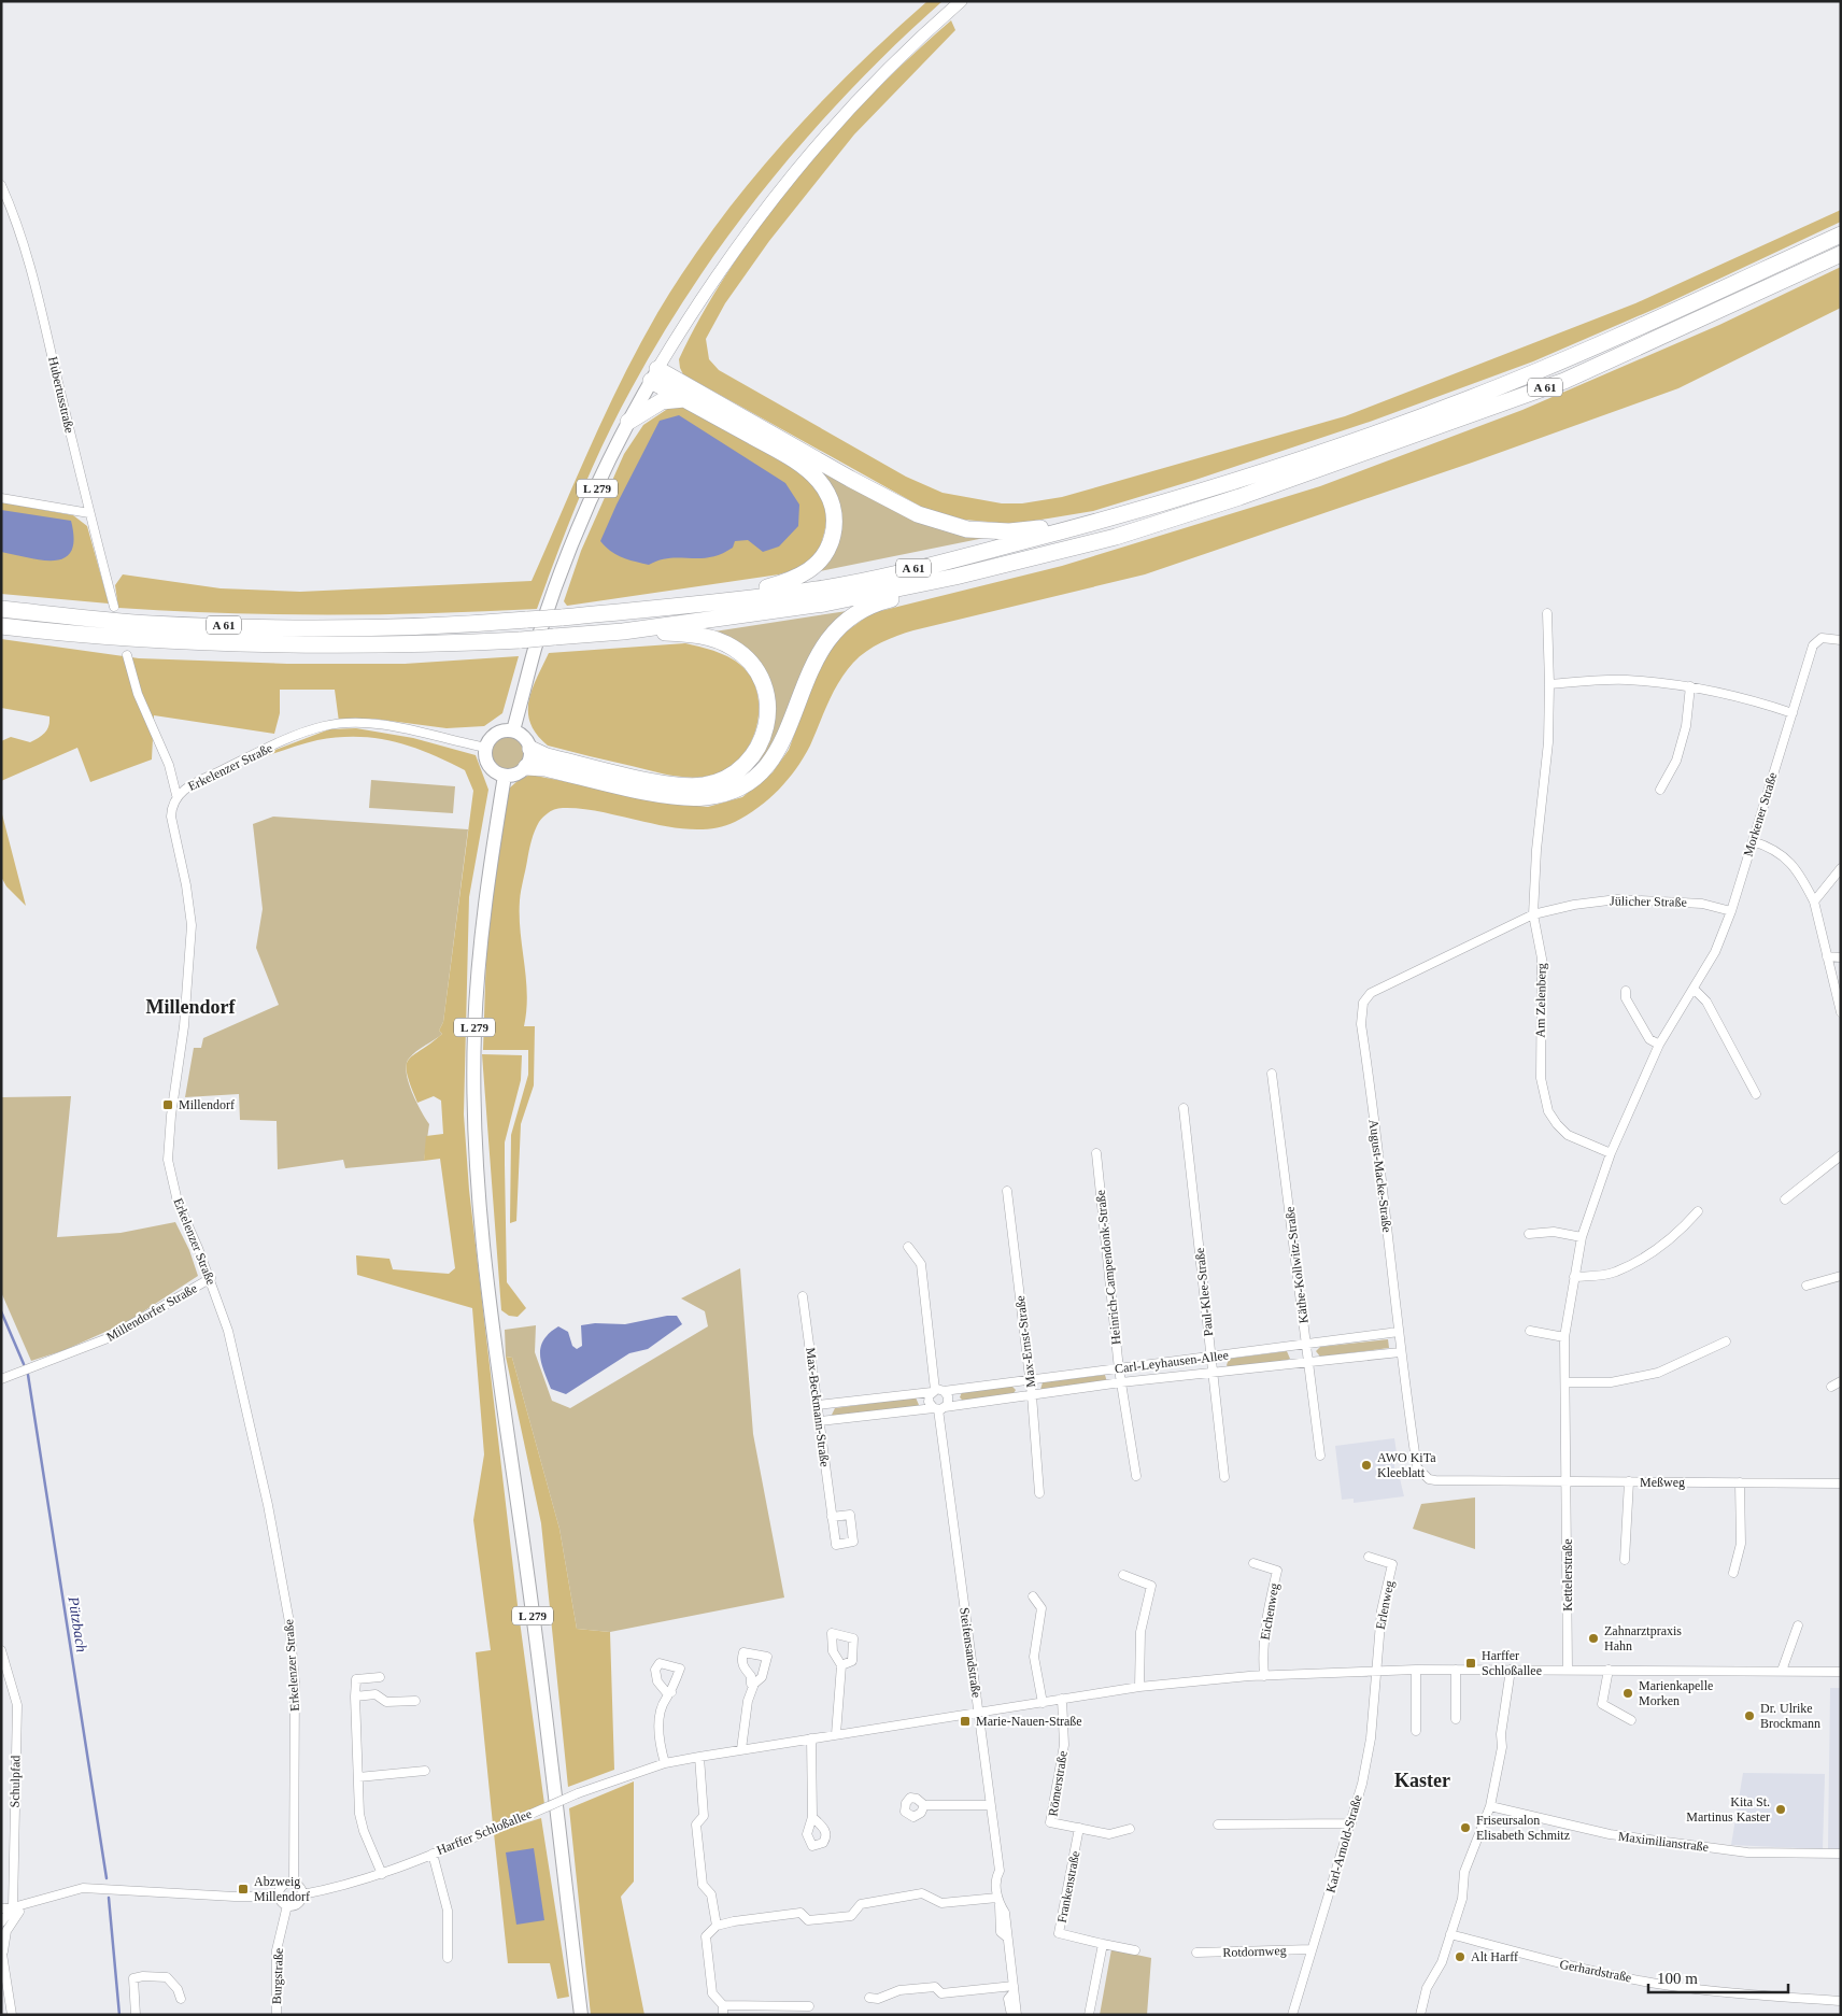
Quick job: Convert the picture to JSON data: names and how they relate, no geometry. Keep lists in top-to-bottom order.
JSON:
{
  "streets": {
    "highway": ["A 61"],
    "main road": ["L 279"],
    "street": [
      "Hubertusstraße",
      "Erkelenzer Straße",
      "Morkener Straße",
      "Jülicher Straße",
      "Am Zelenberg",
      "August-Macke-Straße",
      "Käthe-Kollwitz-Straße",
      "Heinrich-Campendonk-Straße",
      "Paul-Klee-Straße",
      "Millendorfer Straße",
      "Max-Ernst-Straße",
      "Carl-Leyhausen-Allee",
      "Max-Beckmann-Straße",
      "Meßweg",
      "Kettelerstraße",
      "Erlenweg",
      "Eichenweg",
      "Steifensandstraße",
      "Schulpfad",
      "Römerstraße",
      "Harffer Schloßallee",
      "Maximilianstraße",
      "Karl-Arnold-Straße",
      "Frankenstraße",
      "Rotdornweg",
      "Gerhardstraße",
      "Burgstraße"
    ]
  },
  "crossings": [
    ["L 279", "Erkelenzer Straße"],
    ["Erkelenzer Straße", "Millendorfer Straße"],
    ["Erkelenzer Straße", "Harffer Schloßallee"],
    ["Erkelenzer Straße", "Burgstraße"],
    ["Morkener Straße", "Jülicher Straße"],
    ["Morkener Straße", "Am Zelenberg"],
    ["Morkener Straße", "Meßweg"],
    ["Morkener Straße", "Kettelerstraße"],
    ["Jülicher Straße", "Am Zelenberg"],
    ["Jülicher Straße", "August-Macke-Straße"],
    ["Am Zelenberg", "August-Macke-Straße"],
    ["August-Macke-Straße", "Carl-Leyhausen-Allee"],
    ["August-Macke-Straße", "Meßweg"],
    ["Käthe-Kollwitz-Straße", "Carl-Leyhausen-Allee"],
    ["Heinrich-Campendonk-Straße", "Carl-Leyhausen-Allee"],
    ["Paul-Klee-Straße", "Carl-Leyhausen-Allee"],
    ["Max-Ernst-Straße", "Carl-Leyhausen-Allee"],
    ["Carl-Leyhausen-Allee", "Max-Beckmann-Straße"],
    ["Carl-Leyhausen-Allee", "Steifensandstraße"],
    ["Meßweg", "Kettelerstraße"],
    ["Kettelerstraße", "Harffer Schloßallee"],
    ["Erlenweg", "Harffer Schloßallee"],
    ["Erlenweg", "Karl-Arnold-Straße"],
    ["Eichenweg", "Harffer Schloßallee"],
    ["Steifensandstraße", "Harffer Schloßallee"],
    ["Römerstraße", "Harffer Schloßallee"],
    ["Römerstraße", "Frankenstraße"],
    ["Harffer Schloßallee", "Karl-Arnold-Straße"],
    ["Harffer Schloßallee", "Burgstraße"],
    ["Karl-Arnold-Straße", "Rotdornweg"]
  ],
  "districts": ["Millendorf", "Kaster"],
  "water": ["Pützbach"],
  "places": {
    "transit": [
      "Millendorf",
      "Harffer Schloßallee",
      "Marie-Nauen-Straße",
      "Abzweig Millendorf"
    ],
    "other": [
      "AWO KiTa Kleeblatt",
      "Zahnarztpraxis Hahn",
      "Marienkapelle Morken",
      "Dr. Ulrike Brockmann",
      "Kita St. Martinus Kaster",
      "Friseursalon Elisabeth Schmitz",
      "Alt Harff"
    ]
  },
  "scale_bar": "100 m"
}
